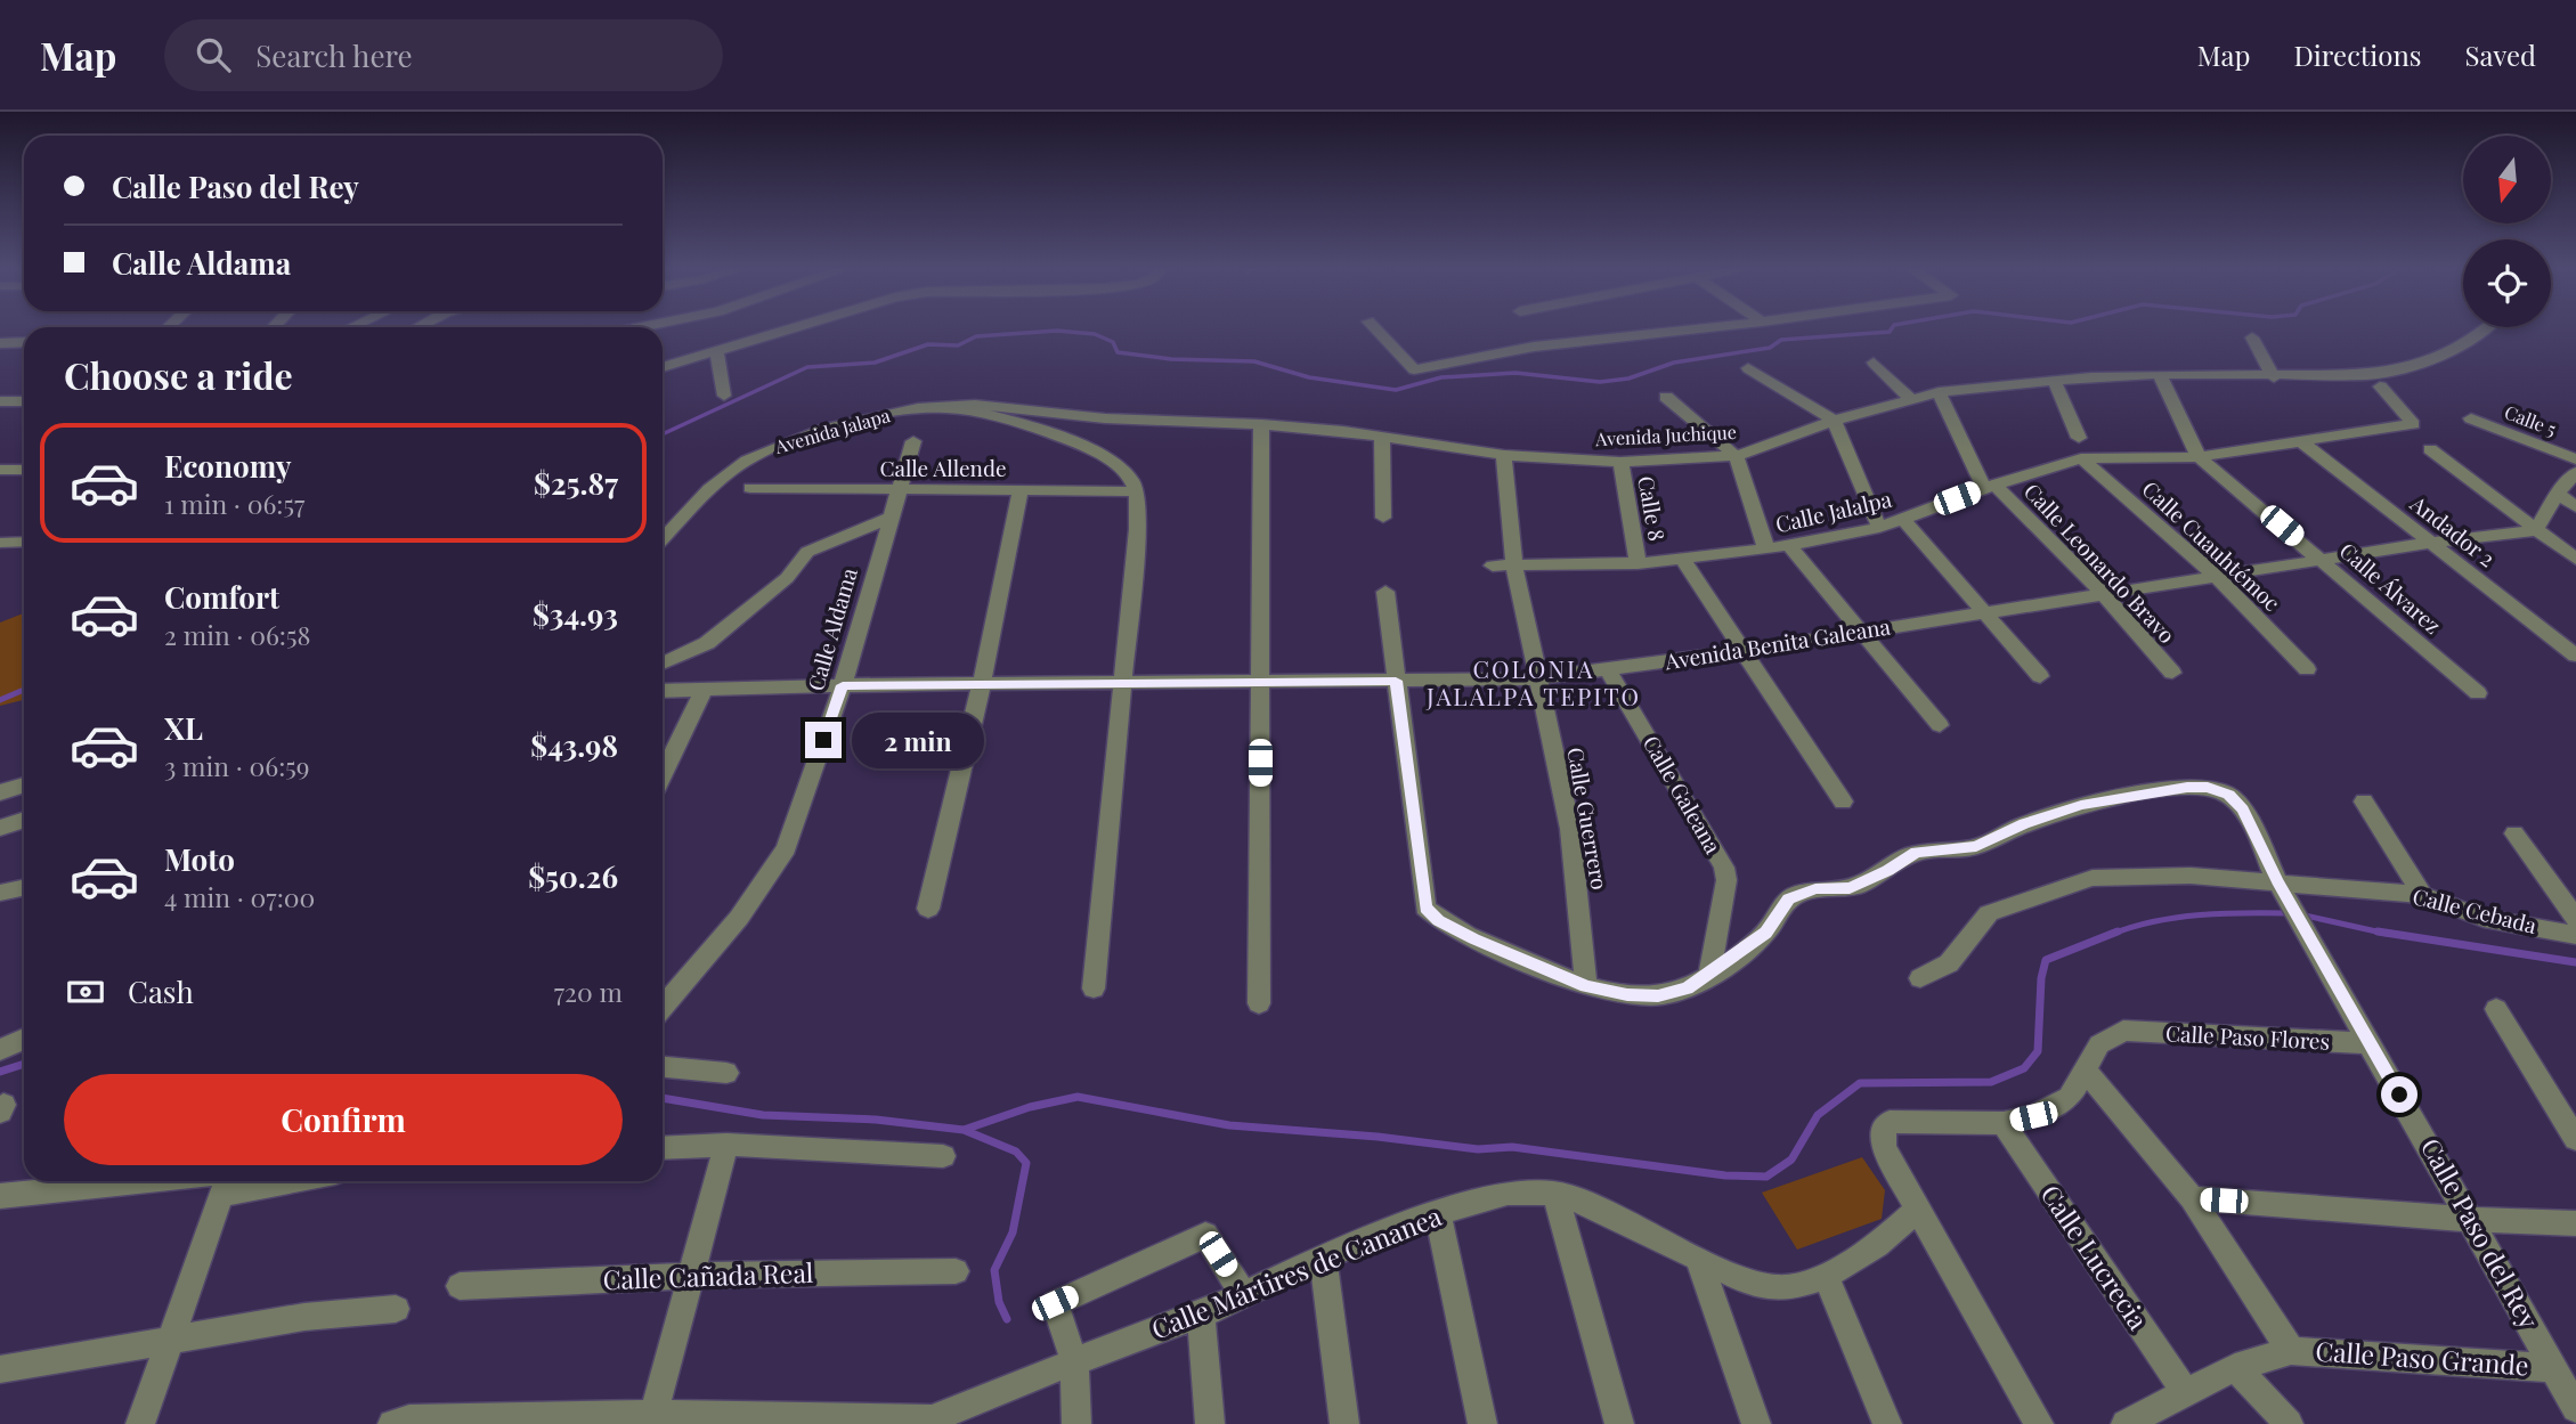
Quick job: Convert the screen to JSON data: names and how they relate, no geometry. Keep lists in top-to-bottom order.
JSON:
{
  "streets": {
    "street": [
      "Calle 5",
      "Avenida Jalapa",
      "Avenida Juchique",
      "Calle Allende",
      "Calle 8",
      "Calle Jalalpa",
      "Andador 2",
      "Calle Cuauhtémoc",
      "Calle Leonardo Bravo",
      "Calle Álvarez",
      "Calle Aldama",
      "Avenida Benita Galeana",
      "Calle Galeana",
      "Calle Guerrero",
      "Calle Cebada",
      "Calle Paso Flores",
      "Calle Paso del Rey",
      "Calle Lucrecia",
      "Calle Mártires de Cananea",
      "Calle Cañada Real",
      "Calle Paso Grande"
    ]
  },
  "crossings": [
    ["Avenida Jalapa", "Avenida Juchique"],
    ["Avenida Juchique", "Calle 8"],
    ["Avenida Juchique", "Calle Leonardo Bravo"],
    ["Avenida Juchique", "Calle Guerrero"],
    ["Calle Allende", "Calle Aldama"],
    ["Calle 8", "Calle Jalalpa"],
    ["Calle Jalalpa", "Andador 2"],
    ["Calle Jalalpa", "Calle Cuauhtémoc"],
    ["Calle Jalalpa", "Calle Leonardo Bravo"],
    ["Calle Jalalpa", "Calle Álvarez"],
    ["Calle Jalalpa", "Calle Guerrero"],
    ["Andador 2", "Avenida Benita Galeana"],
    ["Calle Cuauhtémoc", "Avenida Benita Galeana"],
    ["Calle Leonardo Bravo", "Avenida Benita Galeana"],
    ["Calle Álvarez", "Avenida Benita Galeana"],
    ["Calle Aldama", "Avenida Benita Galeana"],
    ["Avenida Benita Galeana", "Calle Galeana"],
    ["Avenida Benita Galeana", "Calle Guerrero"],
    ["Calle Galeana", "Calle Paso del Rey"],
    ["Calle Cebada", "Calle Paso del Rey"],
    ["Calle Paso Flores", "Calle Paso del Rey"],
    ["Calle Paso del Rey", "Calle Paso Grande"],
    ["Calle Lucrecia", "Calle Paso Grande"]
  ],
  "districts": ["COLONIA JALALPA TEPITO"],
  "north": "bottom",
  "page": {
    "header": "Map",
    "search": "Search here",
    "nav": ["Map", "Directions", "Saved"],
    "banner": ["Calle Paso del Rey", "Calle Aldama"],
    "heading": "Choose a ride",
    "list": [
      {
        "name": "Economy",
        "note": "1 min · 06:57",
        "value": "$25.87"
      },
      {
        "name": "Comfort",
        "note": "2 min · 06:58",
        "value": "$34.93"
      },
      {
        "name": "XL",
        "note": "3 min · 06:59",
        "value": "$43.98"
      },
      {
        "name": "Moto",
        "note": "4 min · 07:00",
        "value": "$50.26"
      }
    ],
    "bubble": "2 min",
    "pay": ["Cash", "720 m"],
    "buttons": "Confirm"
  }
}
